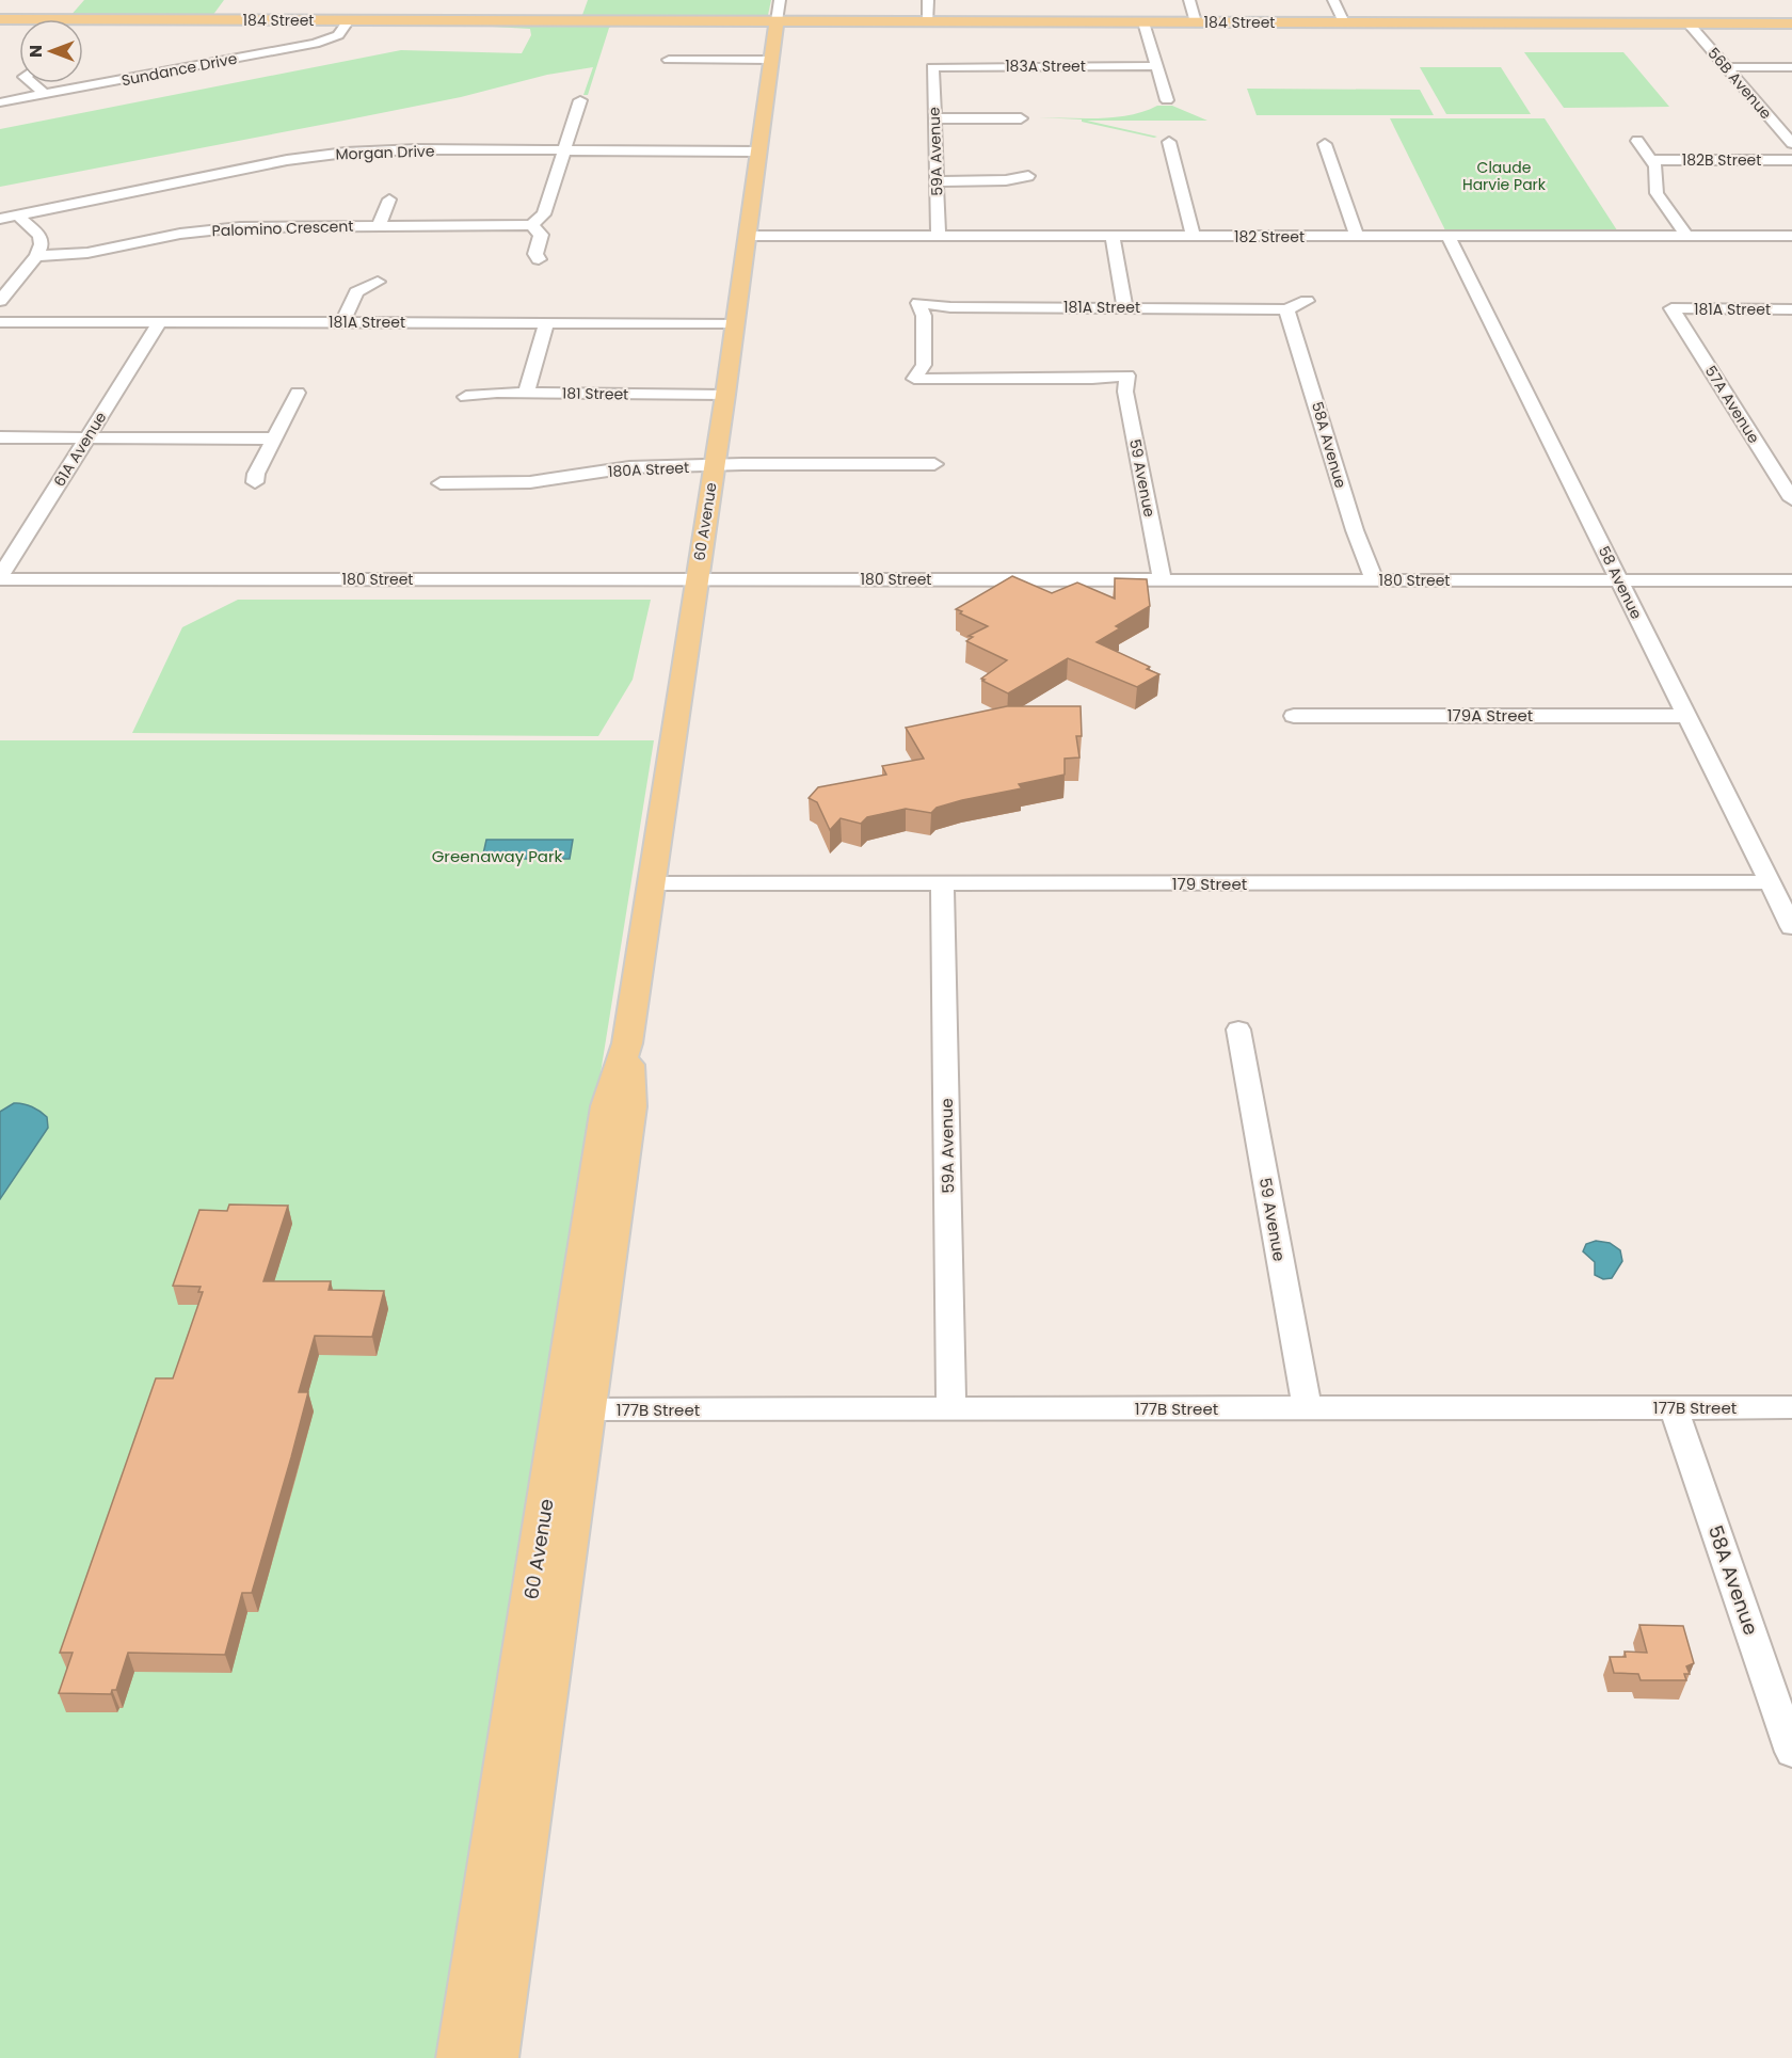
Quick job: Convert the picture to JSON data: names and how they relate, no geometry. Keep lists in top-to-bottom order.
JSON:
{
  "streets": {
    "main road": ["184 Street", "60 Avenue"],
    "street": [
      "183A Street",
      "Sundance Drive",
      "56B Avenue",
      "59A Avenue",
      "Morgan Drive",
      "182B Street",
      "Palomino Crescent",
      "182 Street",
      "181A Street",
      "181 Street",
      "57A Avenue",
      "58A Avenue",
      "61A Avenue",
      "180A Street",
      "59 Avenue",
      "180 Street",
      "58 Avenue",
      "179A Street",
      "179 Street",
      "177B Street"
    ]
  },
  "crossings": [
    ["184 Street", "Sundance Drive"],
    ["184 Street", "56B Avenue"],
    ["184 Street", "60 Avenue"],
    ["183A Street", "59A Avenue"],
    ["59A Avenue", "182 Street"],
    ["59A Avenue", "179 Street"],
    ["59A Avenue", "177B Street"],
    ["Morgan Drive", "60 Avenue"],
    ["182 Street", "60 Avenue"],
    ["182 Street", "58 Avenue"],
    ["181A Street", "57A Avenue"],
    ["181A Street", "58A Avenue"],
    ["181A Street", "61A Avenue"],
    ["181A Street", "59 Avenue"],
    ["181A Street", "60 Avenue"],
    ["181 Street", "60 Avenue"],
    ["58A Avenue", "180 Street"],
    ["58A Avenue", "177B Street"],
    ["61A Avenue", "180 Street"],
    ["180A Street", "60 Avenue"],
    ["59 Avenue", "180 Street"],
    ["59 Avenue", "177B Street"],
    ["60 Avenue", "180 Street"],
    ["60 Avenue", "179 Street"],
    ["60 Avenue", "177B Street"],
    ["180 Street", "58 Avenue"],
    ["58 Avenue", "179A Street"],
    ["58 Avenue", "179 Street"]
  ],
  "parks": ["Claude Harvie Park", "Greenaway Park"],
  "north": "left"
}
